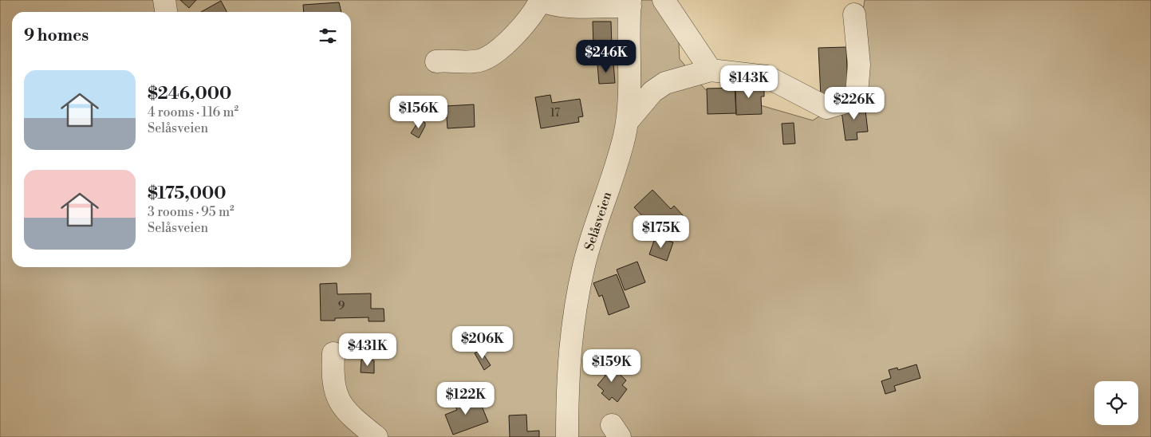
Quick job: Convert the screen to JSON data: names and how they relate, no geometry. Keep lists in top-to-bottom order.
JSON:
{
  "streets": {
    "street": ["Selåsveien"]
  },
  "house_numbers": ["17", "9"],
  "page": {
    "heading": "9 homes",
    "price": [
      "$246K",
      "$143K",
      "$226K",
      "$156K",
      "$175K",
      "$206K",
      "$431K",
      "$159K",
      "$122K"
    ],
    "list": [
      {
        "name": "$246,000",
        "note": "4 rooms · 116 m² · Selåsveien"
      },
      {
        "name": "$175,000",
        "note": "3 rooms · 95 m² · Selåsveien"
      }
    ]
  }
}
